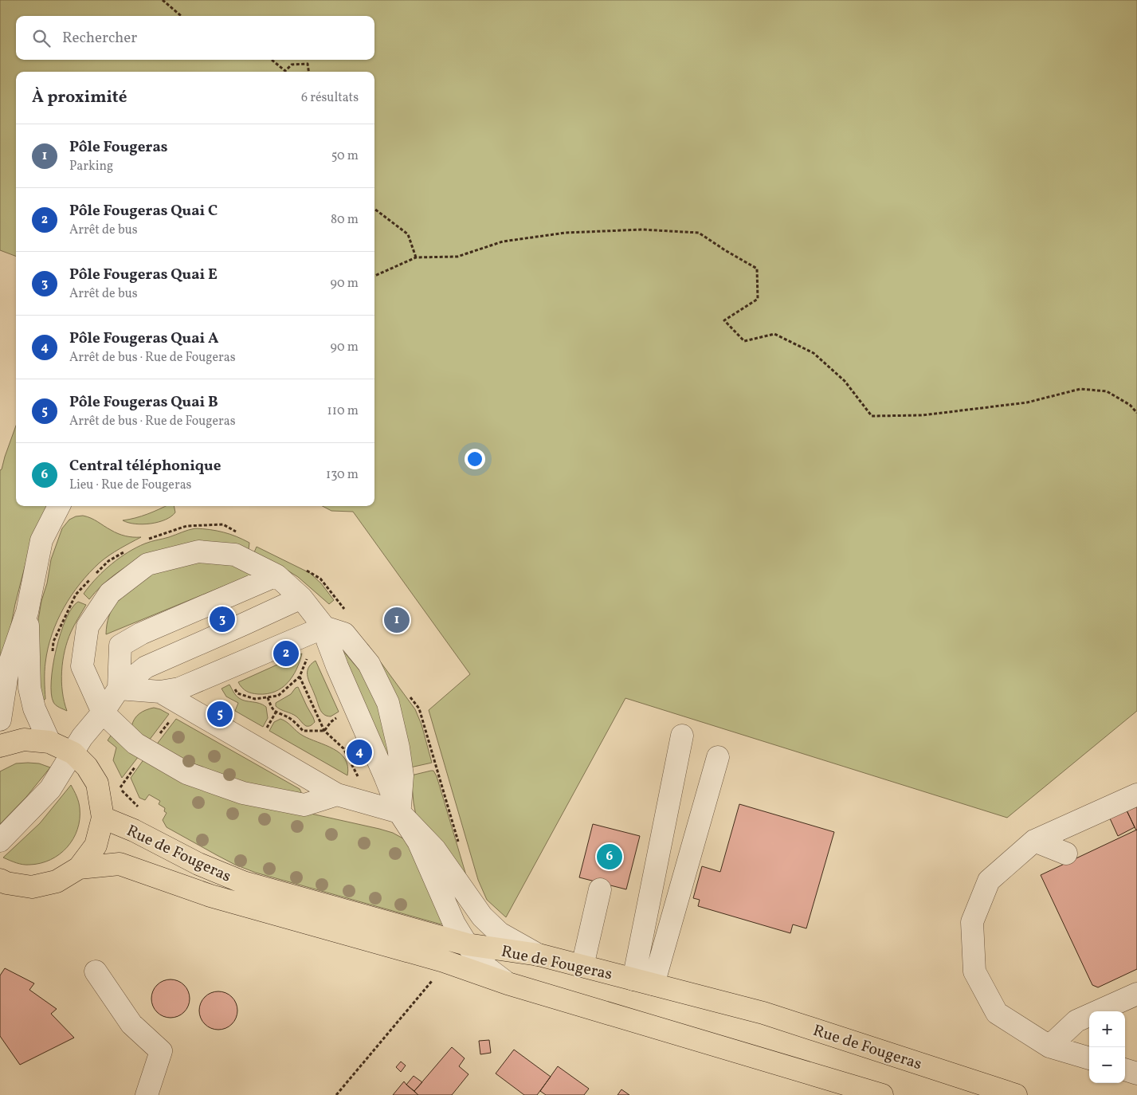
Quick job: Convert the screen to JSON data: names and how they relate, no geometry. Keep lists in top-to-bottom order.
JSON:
{
  "streets": {
    "main road": ["Rue de Fougeras"]
  },
  "page": {
    "search": "Rechercher",
    "heading": ["À proximité", "6 résultats"],
    "list": [
      {
        "mark": "1",
        "name": "Pôle Fougeras",
        "note": "Parking",
        "value": "50 m"
      },
      {
        "mark": "2",
        "name": "Pôle Fougeras Quai C",
        "note": "Arrêt de bus",
        "value": "80 m"
      },
      {
        "mark": "3",
        "name": "Pôle Fougeras Quai E",
        "note": "Arrêt de bus",
        "value": "90 m"
      },
      {
        "mark": "4",
        "name": "Pôle Fougeras Quai A",
        "note": "Arrêt de bus · Rue de Fougeras",
        "value": "90 m"
      },
      {
        "mark": "5",
        "name": "Pôle Fougeras Quai B",
        "note": "Arrêt de bus · Rue de Fougeras",
        "value": "110 m"
      },
      {
        "mark": "6",
        "name": "Central téléphonique",
        "note": "Lieu · Rue de Fougeras",
        "value": "130 m"
      }
    ],
    "pins": [
      "3",
      "1",
      "2",
      "5",
      "4",
      "6"
    ],
    "map_buttons": ["+", "−"]
  }
}
